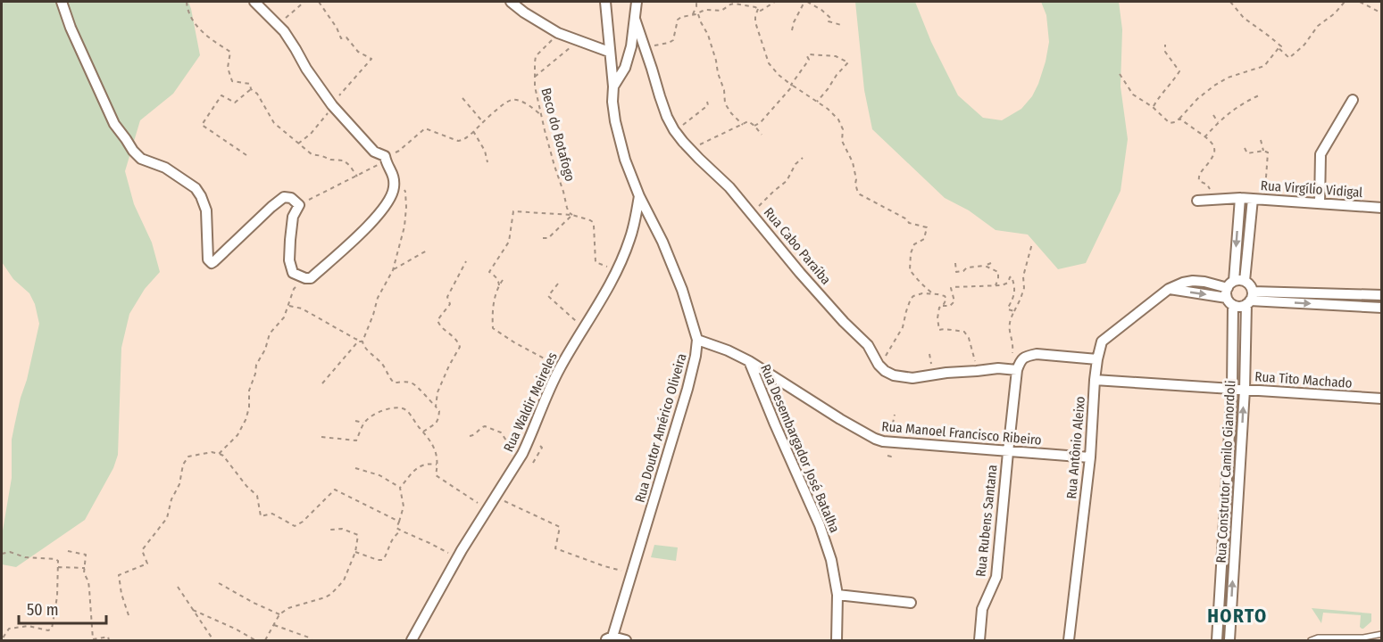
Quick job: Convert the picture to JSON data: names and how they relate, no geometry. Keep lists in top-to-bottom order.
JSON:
{
  "streets": {
    "street": [
      "Rua Virgílio Vidigal",
      "Rua Cabo Paraíba",
      "Rua Tito Machado",
      "Rua Waldir Meireles",
      "Rua Doutor Américo Oliveira",
      "Rua Manoel Francisco Ribeiro",
      "Rua Antônio Aleixo",
      "Rua Desembargador José Batalha",
      "Rua Construtor Camilo Gianordoli",
      "Rua Rubens Santana"
    ],
    "path": ["Beco do Botafogo"]
  },
  "crossings": [
    ["Rua Virgílio Vidigal", "Rua Construtor Camilo Gianordoli"],
    ["Rua Tito Machado", "Rua Antônio Aleixo"],
    ["Rua Tito Machado", "Rua Construtor Camilo Gianordoli"],
    ["Rua Waldir Meireles", "Rua Doutor Américo Oliveira"],
    ["Rua Doutor Américo Oliveira", "Rua Manoel Francisco Ribeiro"],
    ["Rua Manoel Francisco Ribeiro", "Rua Antônio Aleixo"],
    ["Rua Manoel Francisco Ribeiro", "Rua Desembargador José Batalha"],
    ["Rua Manoel Francisco Ribeiro", "Rua Rubens Santana"],
    ["Rua Antônio Aleixo", "Rua Construtor Camilo Gianordoli"]
  ],
  "districts": ["HORTO"],
  "scale_bar": "50 m"
}
